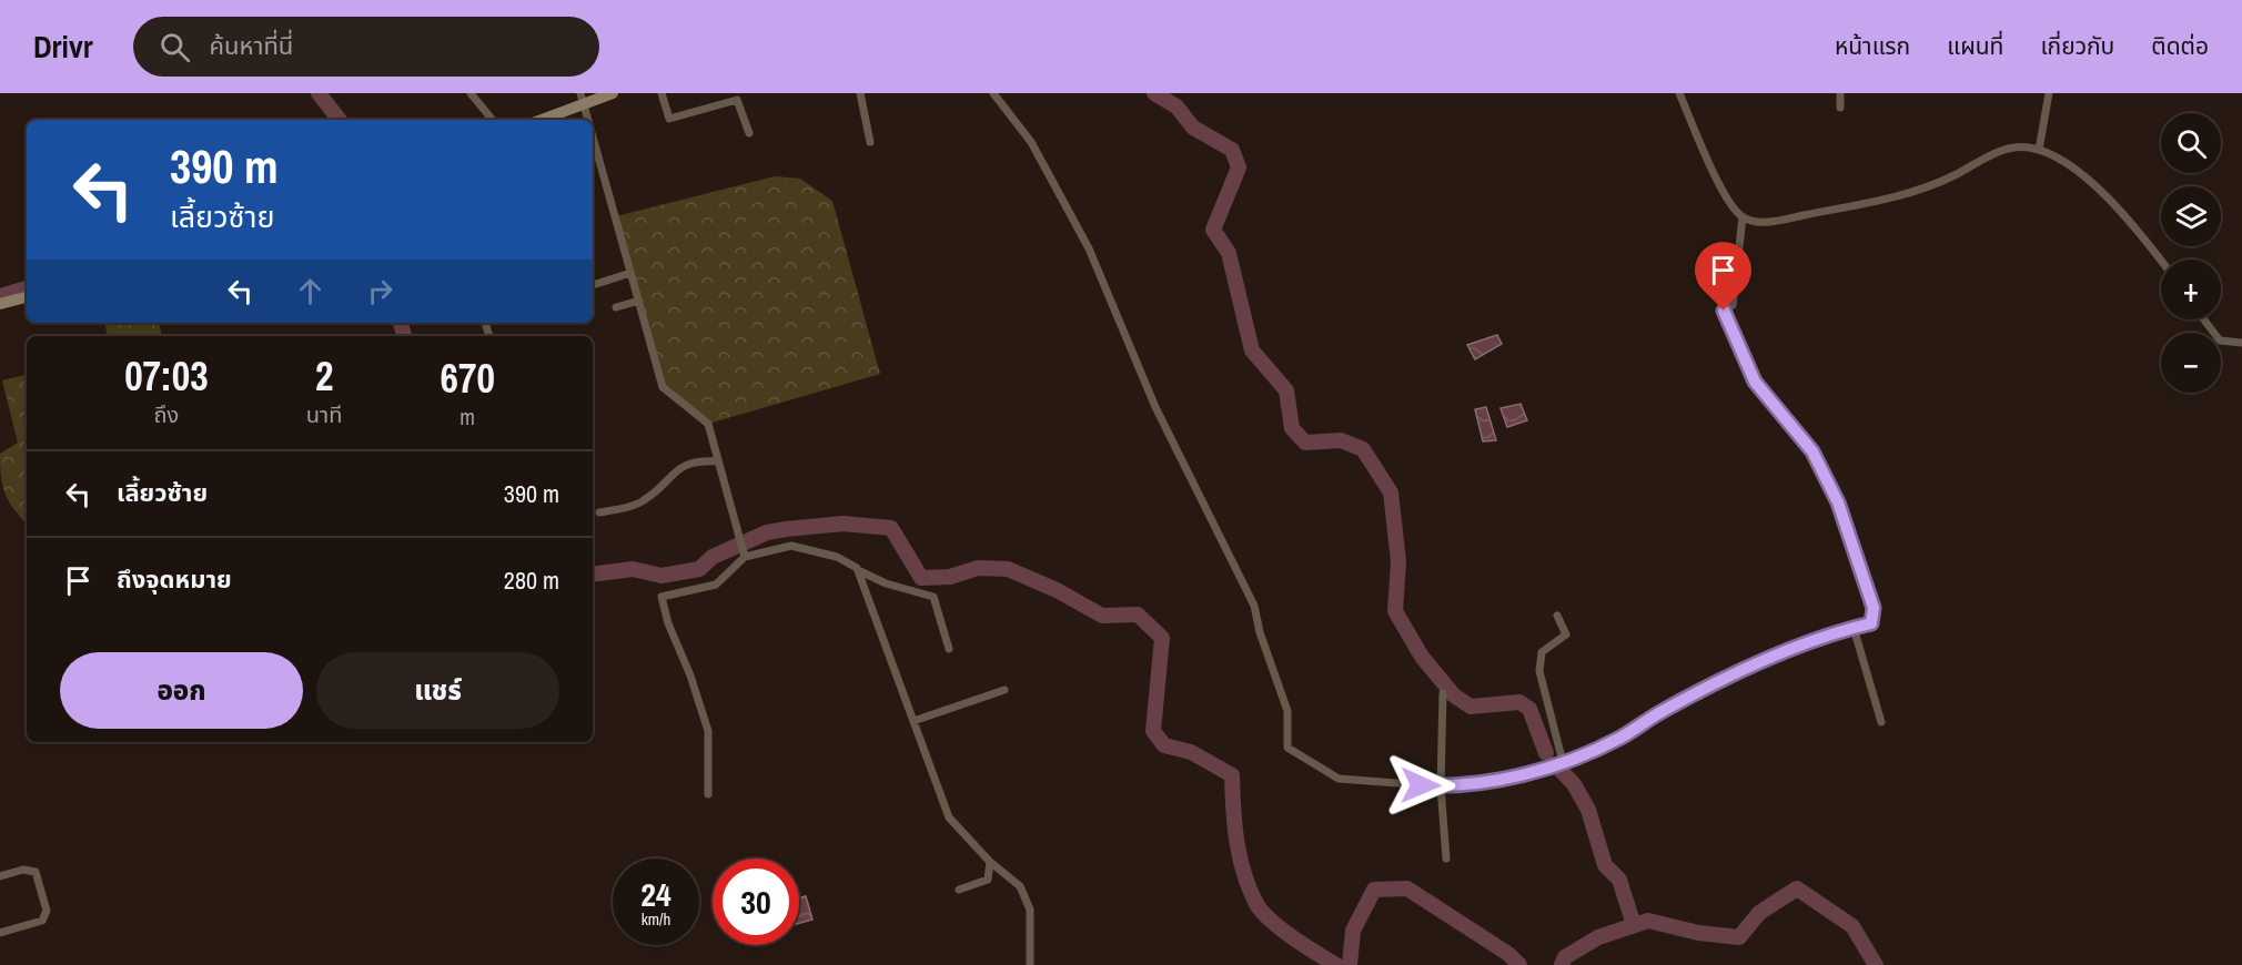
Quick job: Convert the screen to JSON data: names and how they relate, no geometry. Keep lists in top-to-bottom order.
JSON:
{
  "page": {
    "header": "Drivr",
    "search": "ค้นหาที่นี่",
    "nav": [
      "หน้าแรก",
      "แผนที่",
      "เกี่ยวกับ",
      "ติดต่อ"
    ],
    "map_buttons": ["+", "−"],
    "turn": ["390 m", "เลี้ยวซ้าย"],
    "eta": [
      "07:03",
      "ถึง",
      "2",
      "นาที",
      "670",
      "m"
    ],
    "list": [
      {
        "name": "เลี้ยวซ้าย",
        "value": "390 m"
      },
      {
        "name": "ถึงจุดหมาย",
        "value": "280 m"
      }
    ],
    "buttons": ["ออก", "แชร์"],
    "speed": "24 km/h",
    "limit": "30"
  }
}
